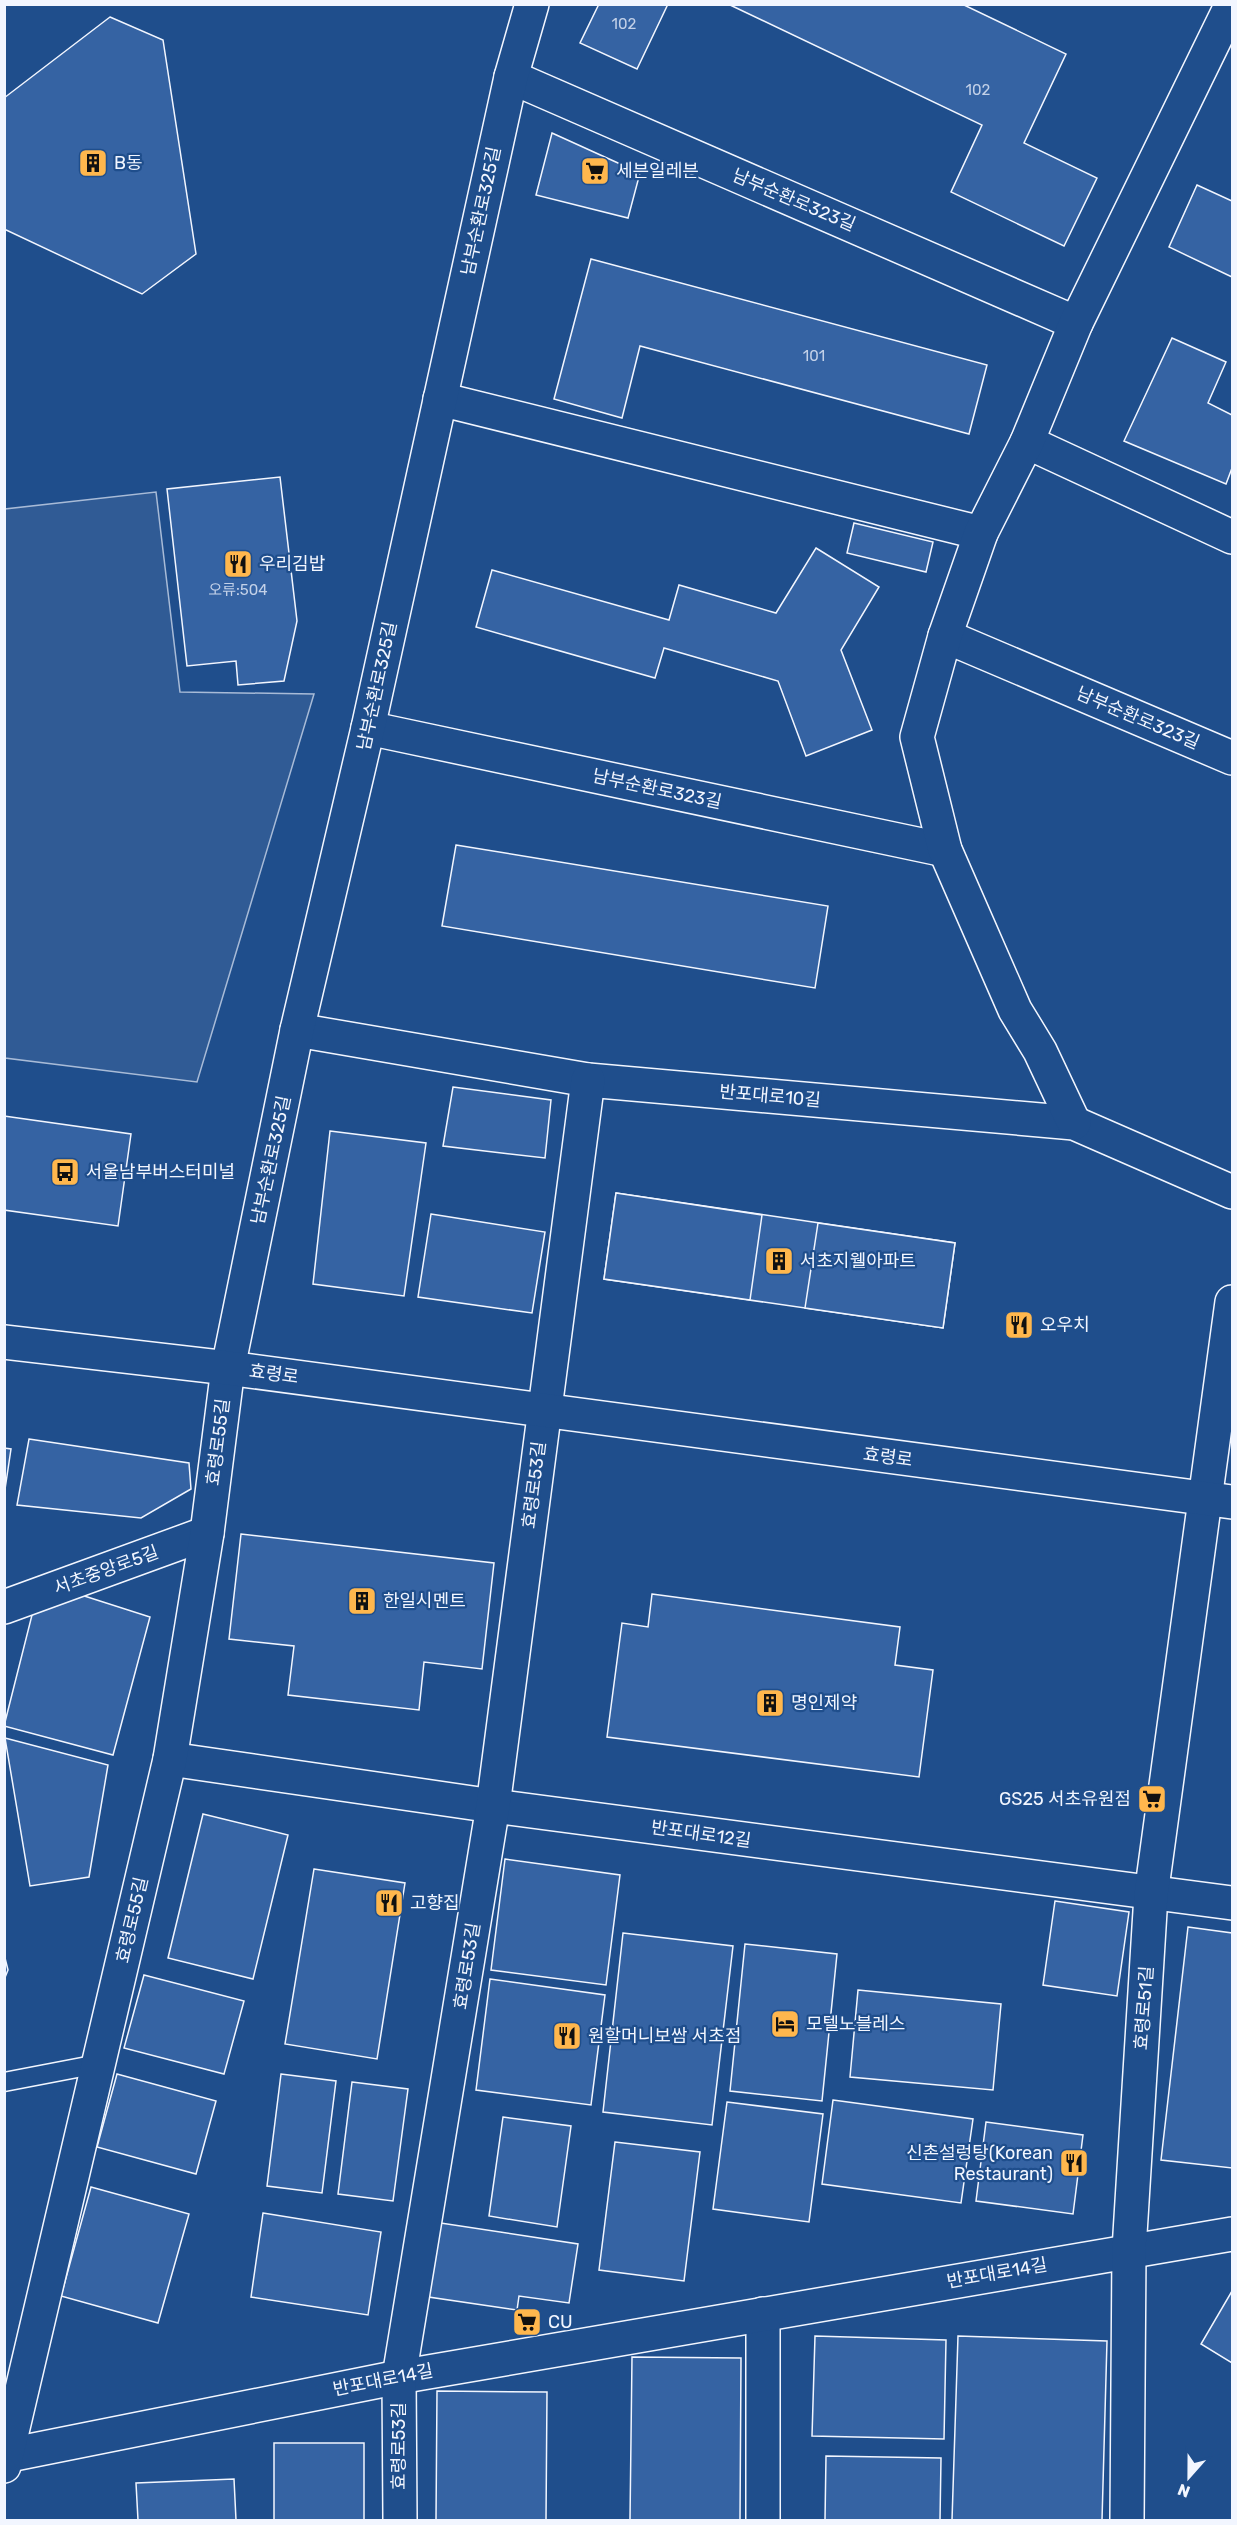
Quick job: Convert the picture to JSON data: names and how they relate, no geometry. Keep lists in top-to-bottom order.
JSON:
{
  "streets": {
    "street": [
      "남부순환로323길",
      "남부순환로325길",
      "반포대로10길",
      "효령로",
      "효령로55길",
      "효령로53길",
      "서초중앙로5길",
      "반포대로12길",
      "효령로51길",
      "반포대로14길"
    ]
  },
  "crossings": [
    ["남부순환로323길", "남부순환로325길"],
    ["남부순환로325길", "반포대로10길"],
    ["남부순환로325길", "효령로"],
    ["남부순환로325길", "효령로55길"],
    ["효령로", "효령로55길"],
    ["효령로", "효령로53길"],
    ["효령로", "효령로51길"],
    ["효령로55길", "서초중앙로5길"],
    ["효령로55길", "반포대로12길"],
    ["효령로55길", "반포대로14길"],
    ["효령로53길", "반포대로12길"],
    ["효령로53길", "반포대로14길"],
    ["반포대로12길", "효령로51길"],
    ["효령로51길", "반포대로14길"]
  ],
  "places": {
    "building": [
      "B동",
      "서초지웰아파트",
      "한일시멘트",
      "명인제약"
    ],
    "supermarket": ["세븐일레븐", "GS25 서초유원점", "CU"],
    "restaurant": [
      "우리김밥",
      "오우치",
      "고향집",
      "원할머니보쌈 서초점",
      "신촌설렁탕(Korean Restaurant)"
    ],
    "bus stop": ["서울남부버스터미널"],
    "hotel": ["모텔노블레스"]
  },
  "house_numbers": [
    "102",
    "102",
    "101",
    "오류:504"
  ],
  "north": "bottom"
}
